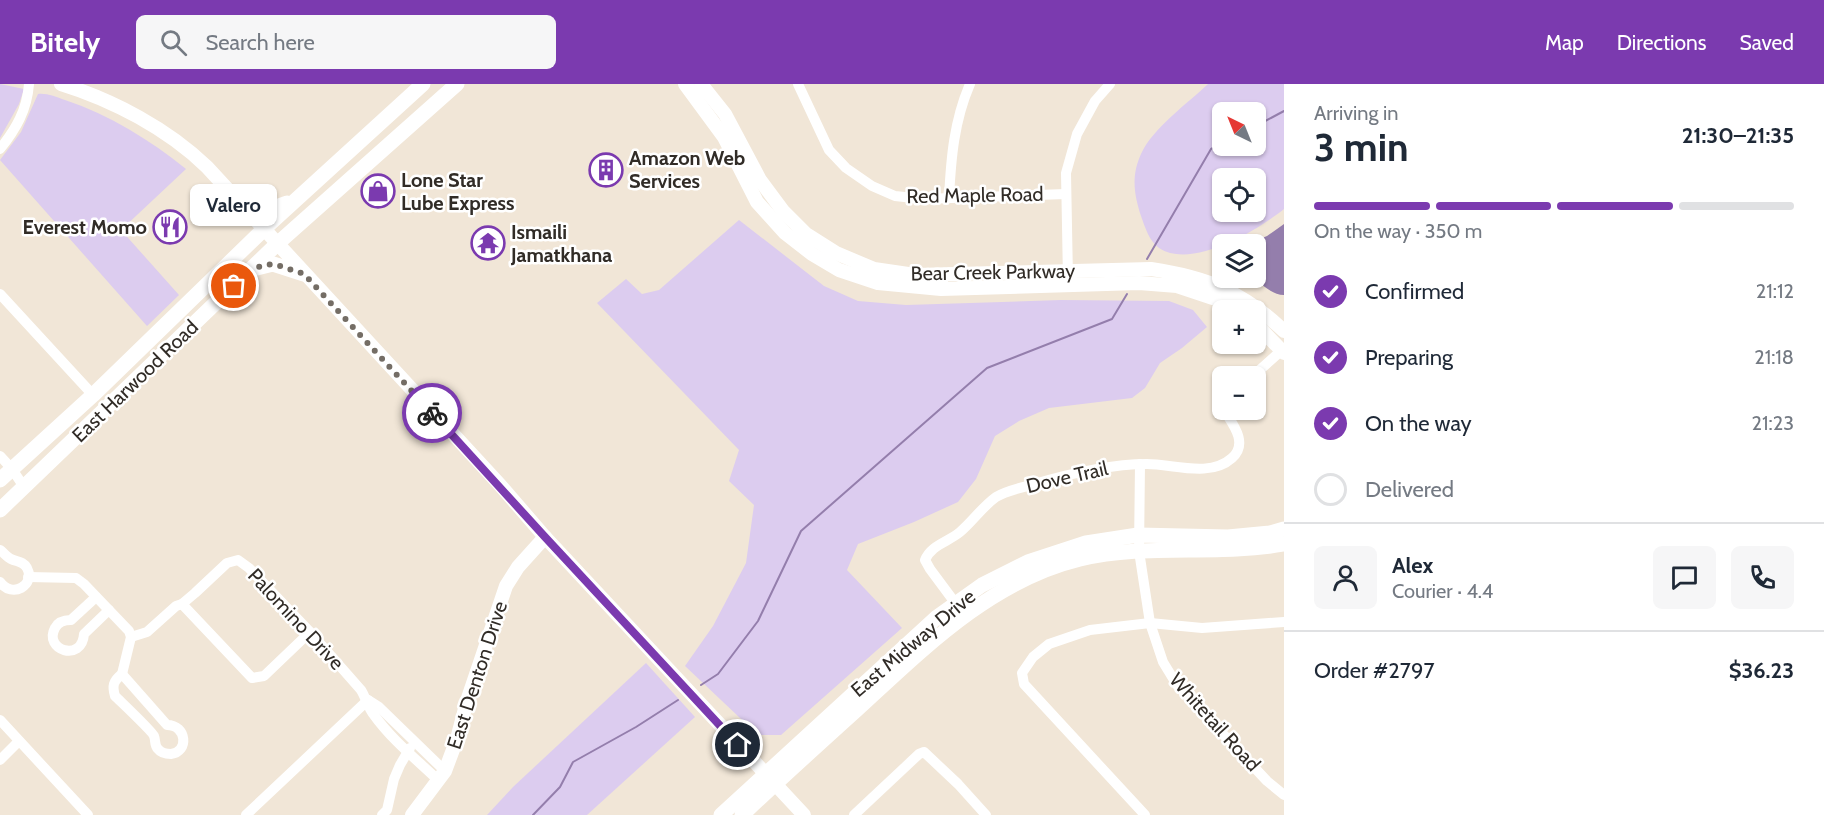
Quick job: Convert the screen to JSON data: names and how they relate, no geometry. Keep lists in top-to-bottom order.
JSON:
{
  "streets": {
    "main road": ["East Harwood Road", "East Midway Drive"],
    "street": [
      "Red Maple Road",
      "Bear Creek Parkway",
      "Dove Trail",
      "Palomino Drive",
      "East Denton Drive",
      "Whitetail Road"
    ]
  },
  "crossings": [
    ["Dove Trail", "East Midway Drive"],
    ["Dove Trail", "Whitetail Road"],
    ["Palomino Drive", "East Denton Drive"],
    ["East Midway Drive", "Whitetail Road"]
  ],
  "places": {
    "building": ["Amazon Web Services"],
    "shop": ["Lone Star Lube Express"],
    "restaurant": ["Everest Momo"],
    "temple": ["Ismaili Jamatkhana"],
    "other": ["Valero"]
  },
  "north": "top left",
  "page": {
    "header": "Bitely",
    "search": "Search here",
    "nav": ["Map", "Directions", "Saved"],
    "heading": ["3 min", "Arriving in", "21:30–21:35"],
    "panel": [
      "Alex",
      "Courier · 4.4",
      "Order #2797",
      "$36.23"
    ],
    "map_buttons": ["+", "−"],
    "bubble": "Valero",
    "bar": "On the way · 350 m",
    "list": [
      ["Confirmed", "21:12"],
      ["Preparing", "21:18"],
      ["On the way", "21:23"],
      "Delivered"
    ]
  }
}
